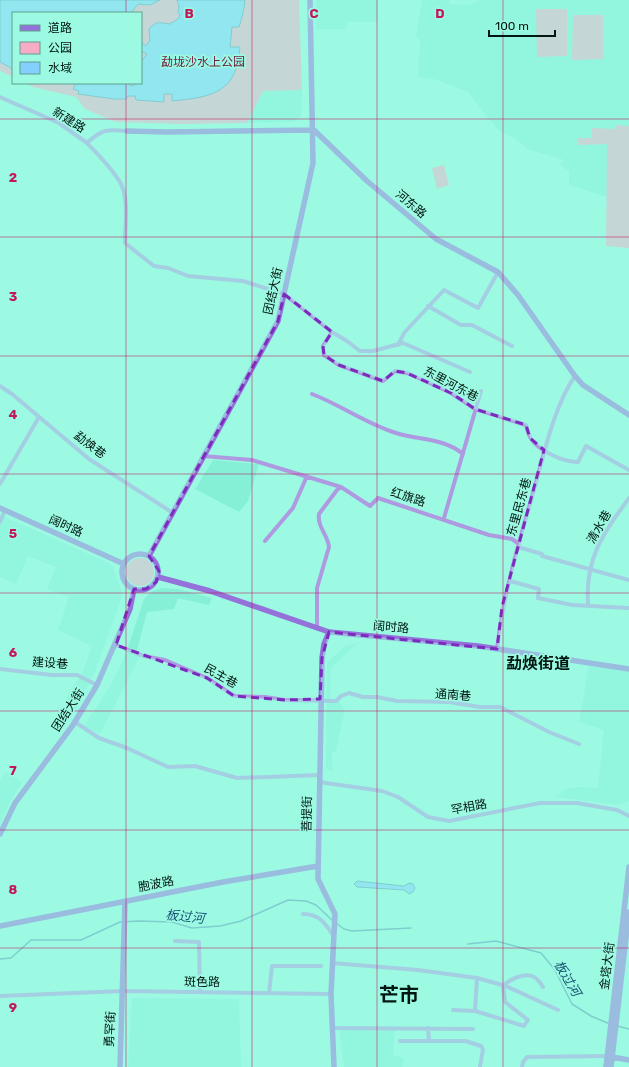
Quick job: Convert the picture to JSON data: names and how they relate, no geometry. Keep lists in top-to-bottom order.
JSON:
{
  "streets": {
    "main road": [
      "河东路",
      "团结大街",
      "阔时路",
      "菩提街",
      "胞波路",
      "金塔大街",
      "勇罕街"
    ],
    "street": [
      "新建路",
      "东里河东巷",
      "勐焕巷",
      "红旗路",
      "东里民东巷",
      "清水巷",
      "建设巷",
      "民主巷",
      "通南巷",
      "罕相路",
      "斑色路"
    ]
  },
  "crossings": [
    ["河东路", "团结大街"],
    ["河东路", "东里民东巷"],
    ["团结大街", "勐焕巷"],
    ["团结大街", "红旗路"],
    ["团结大街", "阔时路"],
    ["团结大街", "建设巷"],
    ["团结大街", "民主巷"],
    ["东里河东巷", "东里民东巷"],
    ["红旗路", "东里民东巷"],
    ["东里民东巷", "阔时路"],
    ["阔时路", "菩提街"],
    ["民主巷", "通南巷"],
    ["民主巷", "菩提街"],
    ["通南巷", "菩提街"],
    ["罕相路", "菩提街"],
    ["菩提街", "胞波路"],
    ["菩提街", "斑色路"],
    ["胞波路", "勇罕街"],
    ["斑色路", "勇罕街"]
  ],
  "districts": ["勐焕街道", "芒市"],
  "water": ["板过河"],
  "parks": ["勐垅沙水上公园"],
  "legend": ["道路", "公园", "水域"],
  "scale_bar": "100 m",
  "grid": {
    "columns": ["B", "C", "D"],
    "rows": [
      "2",
      "3",
      "4",
      "5",
      "6",
      "7",
      "8",
      "9"
    ]
  }
}
